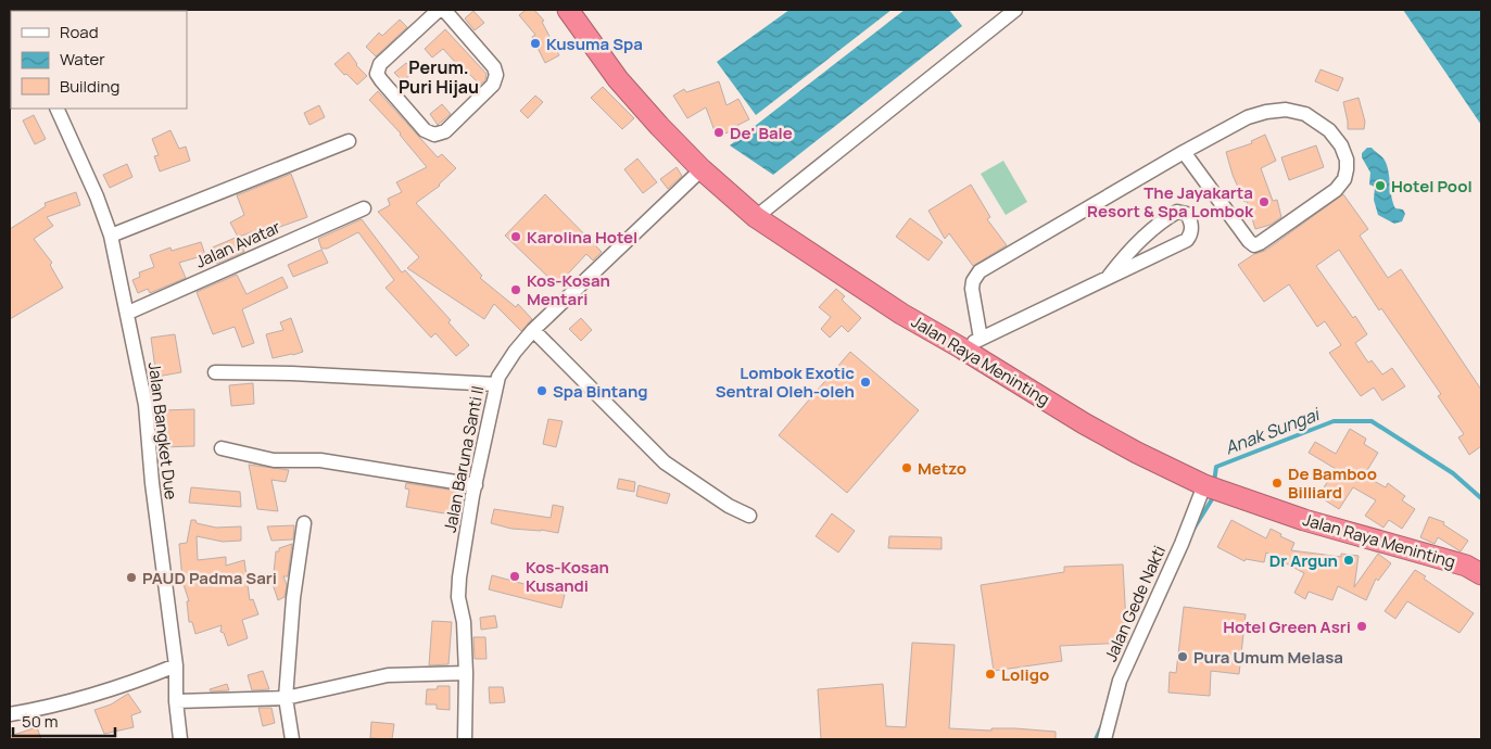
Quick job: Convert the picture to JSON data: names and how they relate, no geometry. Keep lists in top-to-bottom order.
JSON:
{
  "streets": {
    "highway": ["Jalan Raya Meninting"],
    "street": [
      "Jalan Avatar",
      "Jalan Bangket Due",
      "Jalan Baruna Santi II",
      "Jalan Gede Nakti"
    ]
  },
  "crossings": [
    ["Jalan Avatar", "Jalan Bangket Due"],
    ["Jalan Raya Meninting", "Jalan Baruna Santi II"],
    ["Jalan Raya Meninting", "Jalan Gede Nakti"]
  ],
  "districts": ["Perum. Puri Hijau"],
  "water": ["Anak Sungai"],
  "places": [
    "Kusuma Spa",
    "De' Bale",
    "Hotel Pool",
    "The Jayakarta Resort & Spa Lombok",
    "Karolina Hotel",
    "Kos-Kosan Mentari",
    "Lombok Exotic Sentral Oleh-oleh",
    "Spa Bintang",
    "Metzo",
    "De Bamboo Billiard",
    "Dr Argun",
    "Kos-Kosan Kusandi",
    "PAUD Padma Sari",
    "Hotel Green Asri",
    "Pura Umum Melasa",
    "Loligo"
  ],
  "legend": ["Road", "Water", "Building"],
  "scale_bar": "50 m"
}
